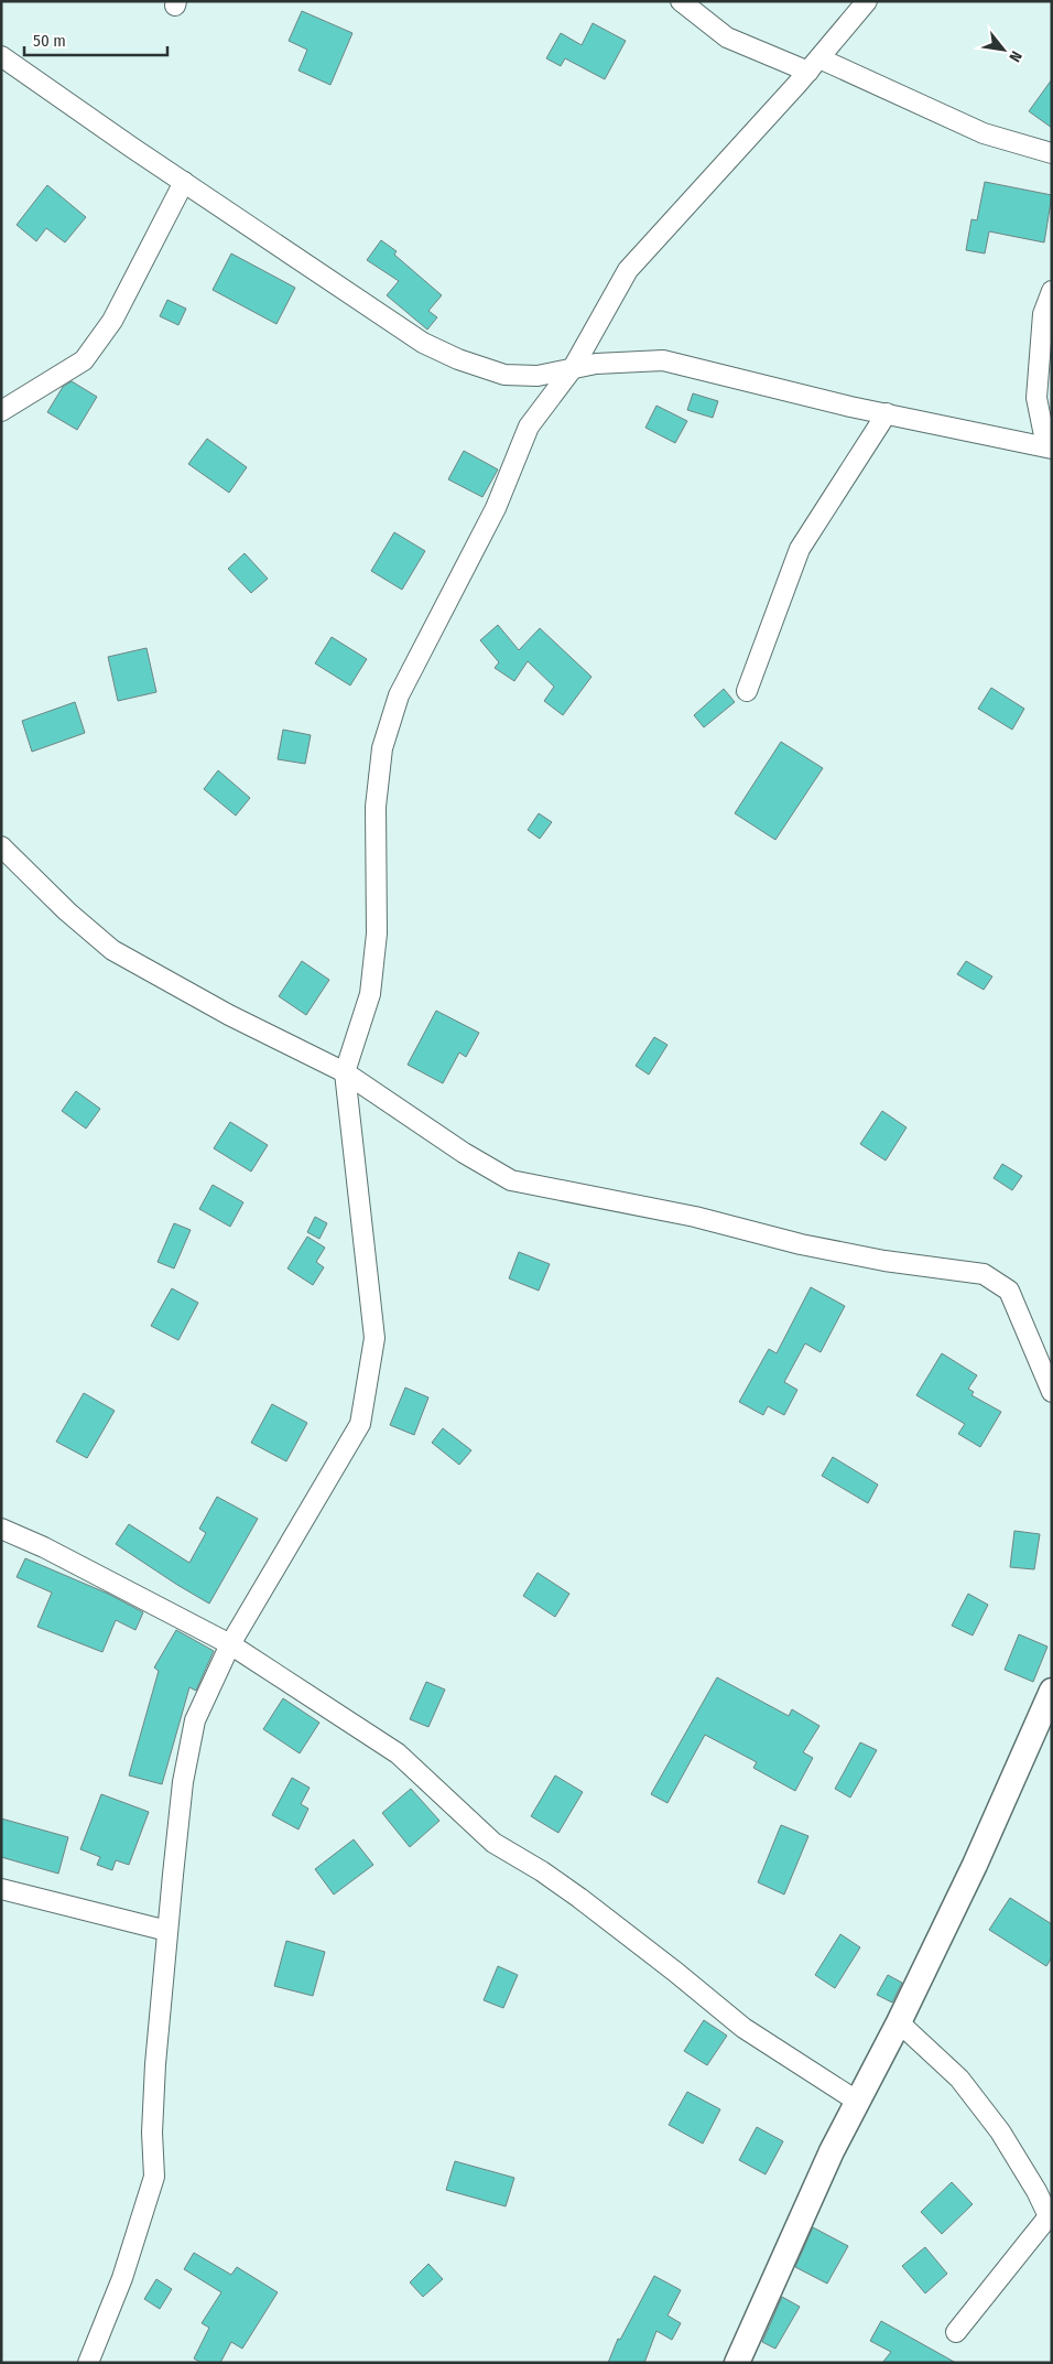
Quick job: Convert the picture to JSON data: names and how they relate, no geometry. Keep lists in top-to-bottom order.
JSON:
{
  "scale_bar": "50 m",
  "north": "bottom right"
}
